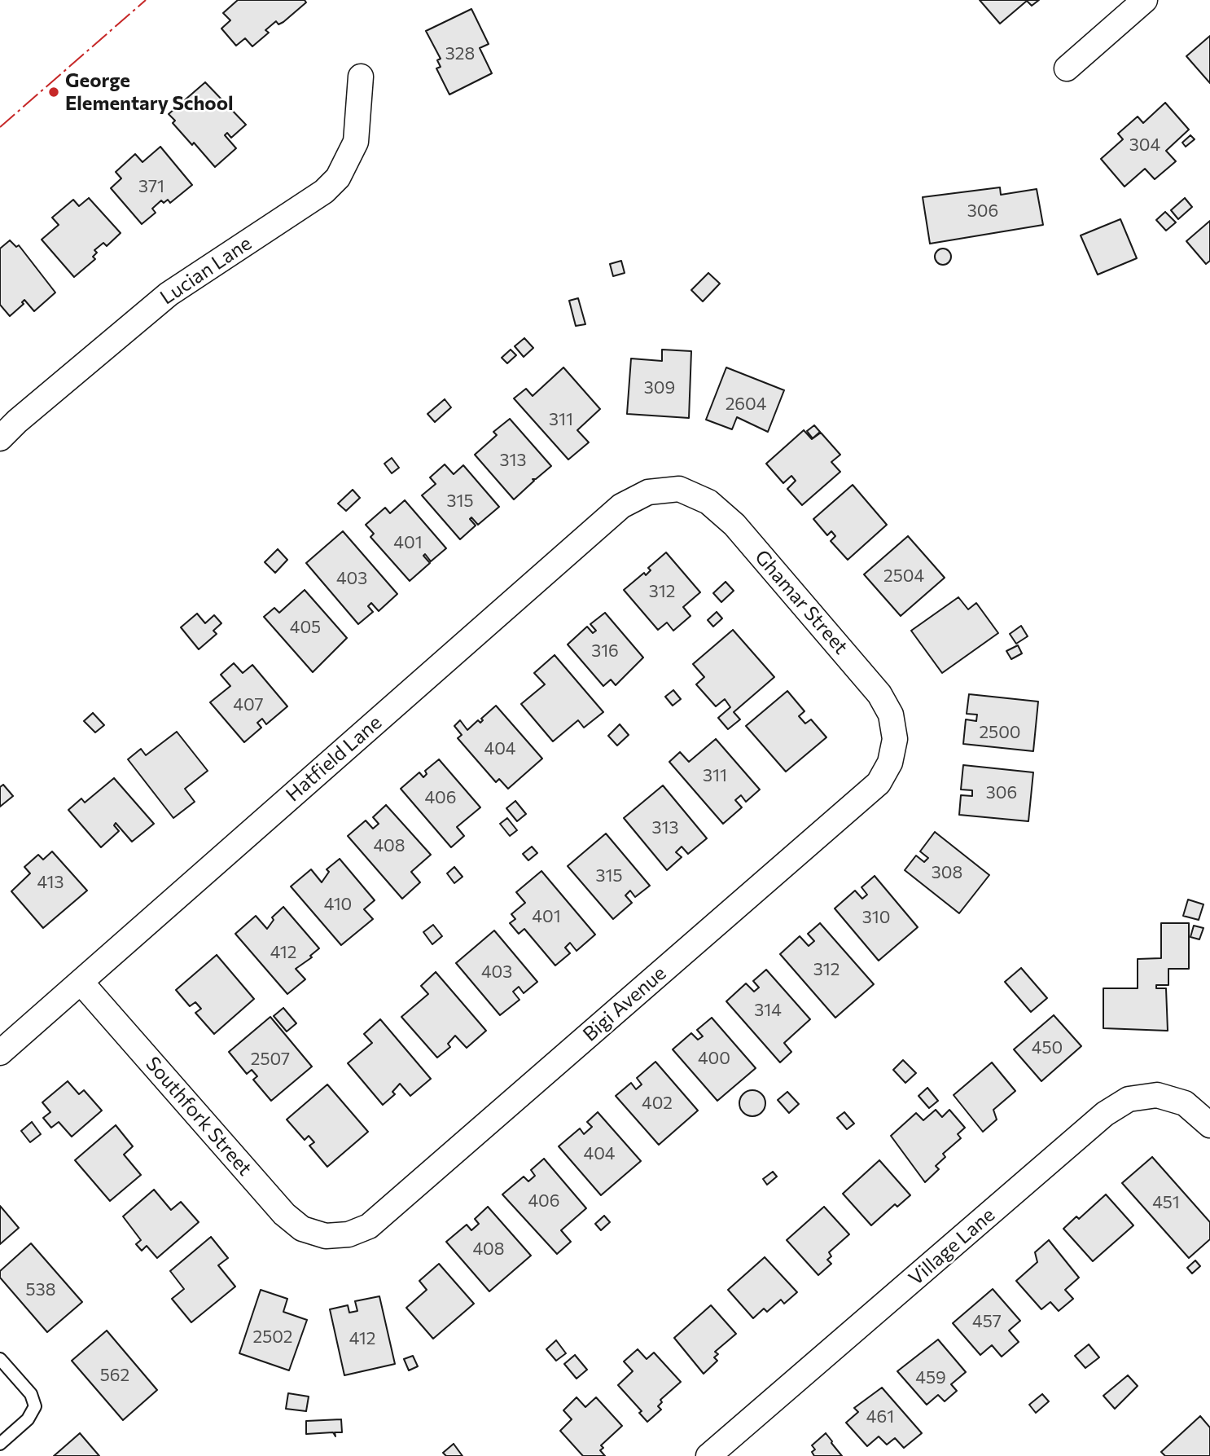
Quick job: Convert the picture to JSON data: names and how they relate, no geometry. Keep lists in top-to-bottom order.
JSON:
{
  "streets": {
    "street": [
      "Lucian Lane",
      "Ghamar Street",
      "Hatfield Lane",
      "Bigi Avenue",
      "Southfork Street",
      "Village Lane"
    ]
  },
  "crossings": [
    ["Ghamar Street", "Hatfield Lane"],
    ["Ghamar Street", "Bigi Avenue"],
    ["Hatfield Lane", "Southfork Street"],
    ["Bigi Avenue", "Southfork Street"]
  ],
  "places": ["George Elementary School"],
  "house_numbers": [
    "328",
    "304",
    "371",
    "306",
    "309",
    "2604",
    "311",
    "313",
    "315",
    "401",
    "2504",
    "403",
    "312",
    "405",
    "316",
    "407",
    "2500",
    "404",
    "311",
    "306",
    "406",
    "313",
    "408",
    "308",
    "315",
    "413",
    "410",
    "401",
    "310",
    "412",
    "312",
    "403",
    "314",
    "450",
    "400",
    "2507",
    "402",
    "404",
    "406",
    "451",
    "408",
    "538",
    "457",
    "2502",
    "412",
    "562",
    "459",
    "461"
  ]
}
